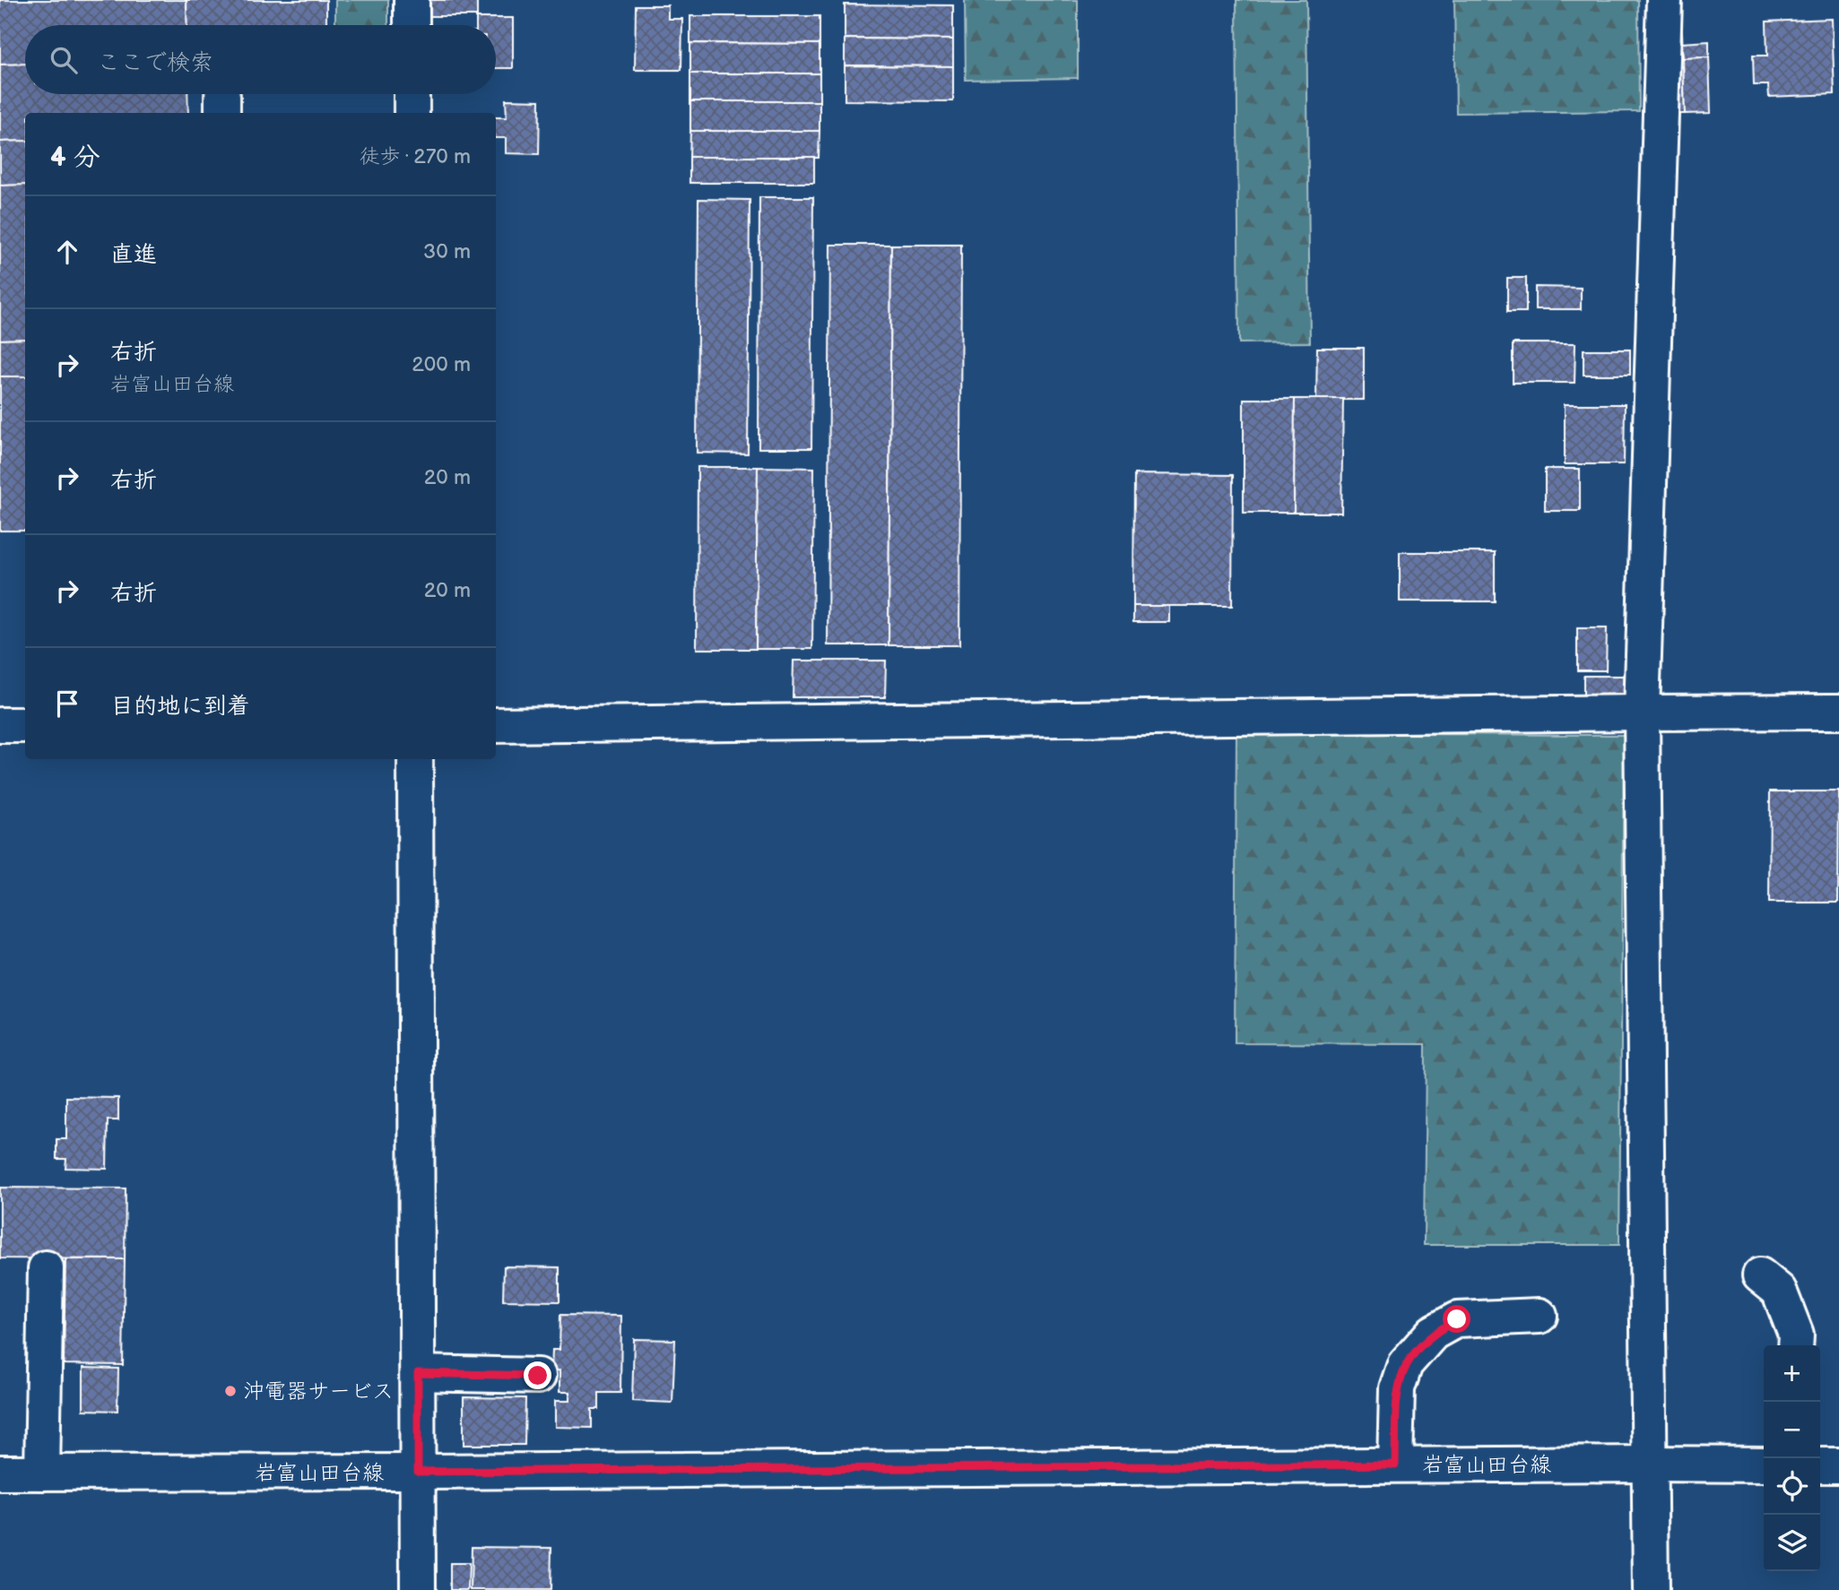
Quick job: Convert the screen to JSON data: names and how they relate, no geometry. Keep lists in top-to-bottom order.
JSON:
{
  "streets": {
    "street": ["岩富山田台線"]
  },
  "places": ["沖電器サービス"],
  "page": {
    "search": "ここで検索",
    "heading": ["4 分", "徒歩 · 270 m"],
    "list": [
      ["直進", "30 m"],
      ["右折", "岩富山田台線", "200 m"],
      ["右折", "20 m"],
      ["右折", "20 m"],
      "目的地に到着"
    ],
    "map_buttons": ["+", "−"]
  }
}
